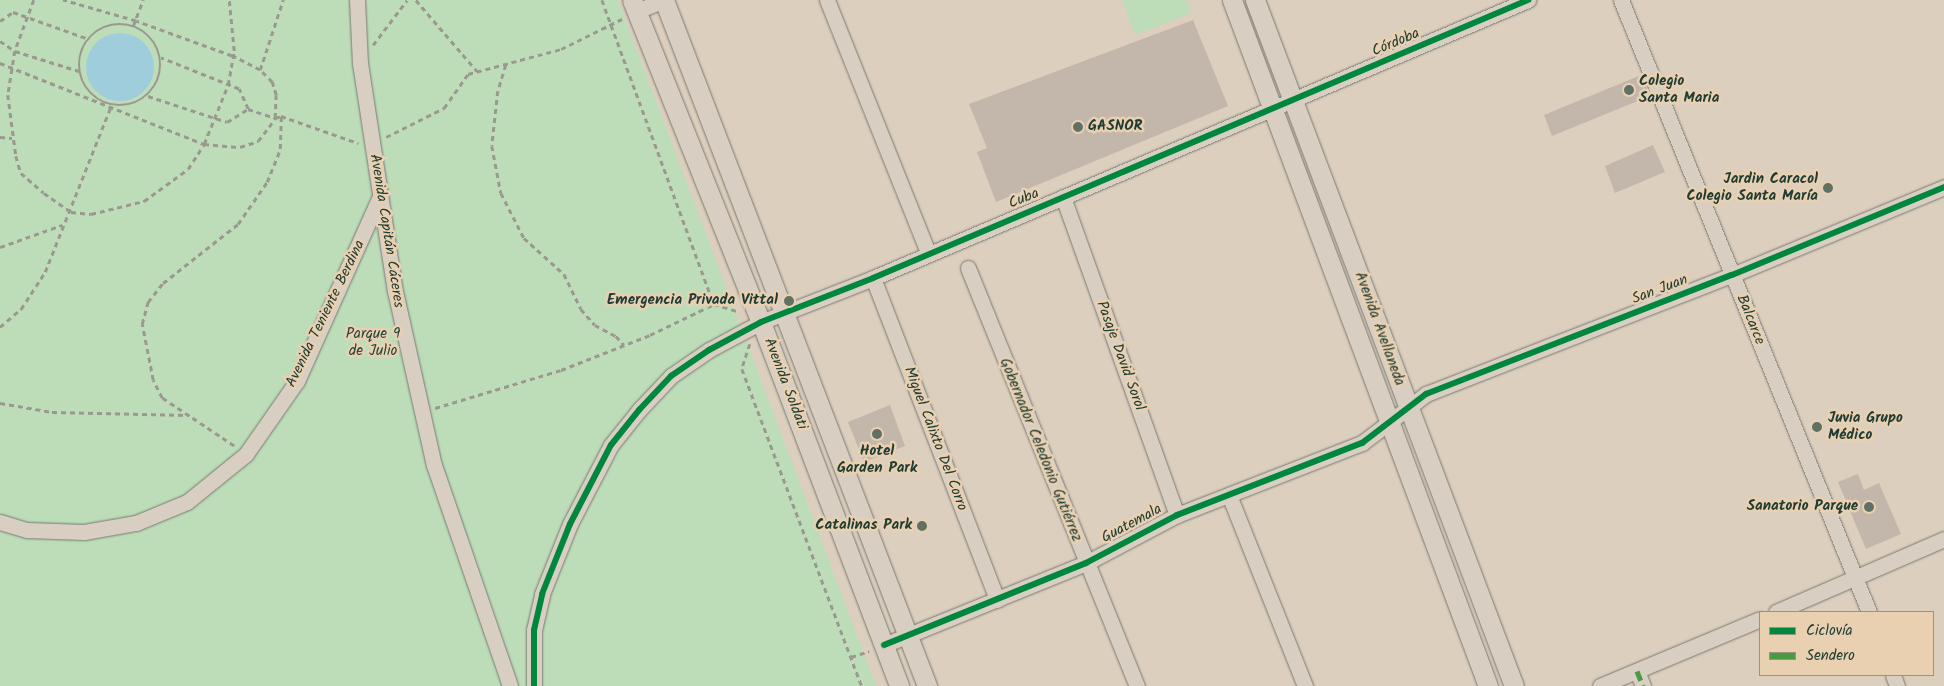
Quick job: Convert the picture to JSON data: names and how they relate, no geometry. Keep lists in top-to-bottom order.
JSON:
{
  "streets": {
    "main road": ["Avenida Avellaneda", "Avenida Soldati"],
    "street": [
      "Córdoba",
      "Cuba",
      "Avenida Capitán Cáceres",
      "San Juan",
      "Avenida Teniente Berdina",
      "Balcarce",
      "Pasaje David Sorol",
      "Miguel Calixto Del Corro",
      "Gobernador Celedonio Gutiérrez",
      "Guatemala"
    ]
  },
  "crossings": [
    ["Córdoba", "Cuba"],
    ["Córdoba", "Avenida Avellaneda"],
    ["Cuba", "Avenida Avellaneda"],
    ["Cuba", "Pasaje David Sorol"],
    ["Cuba", "Avenida Soldati"],
    ["Cuba", "Miguel Calixto Del Corro"],
    ["Avenida Capitán Cáceres", "Avenida Teniente Berdina"],
    ["San Juan", "Balcarce"],
    ["San Juan", "Avenida Avellaneda"],
    ["San Juan", "Guatemala"],
    ["Avenida Avellaneda", "Guatemala"],
    ["Pasaje David Sorol", "Guatemala"],
    ["Avenida Soldati", "Guatemala"],
    ["Miguel Calixto Del Corro", "Guatemala"],
    ["Gobernador Celedonio Gutiérrez", "Guatemala"]
  ],
  "parks": ["Parque 9 de Julio"],
  "places": [
    "Colegio Santa Maria",
    "GASNOR",
    "Jardin Caracol Colegio Santa María",
    "Emergencia Privada Vittal",
    "Juvia Grupo Médico",
    "Hotel Garden Park",
    "Sanatorio Parque",
    "Catalinas Park"
  ],
  "legend": ["Ciclovía", "Sendero"]
}
